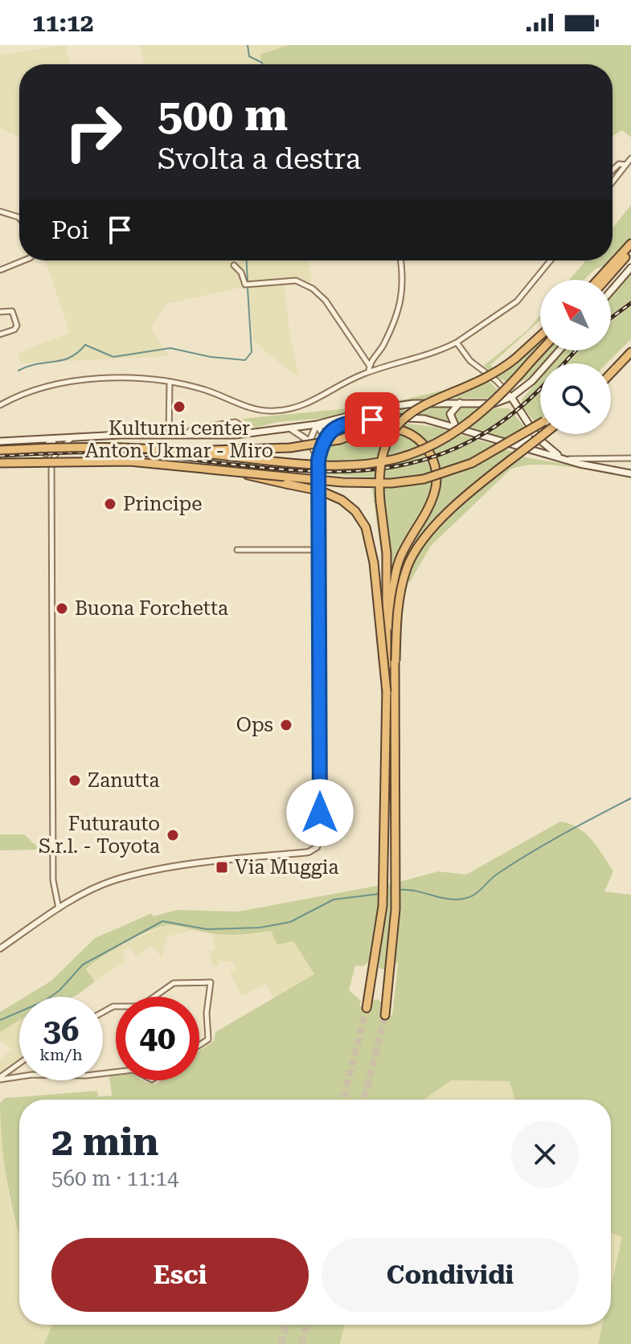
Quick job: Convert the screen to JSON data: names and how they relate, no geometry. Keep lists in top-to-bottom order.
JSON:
{
  "places": {
    "other": [
      "Kulturni center Anton Ukmar - Miro",
      "Principe",
      "Buona Forchetta",
      "Ops",
      "Zanutta",
      "Futurauto S.r.l. - Toyota"
    ],
    "transit": ["Via Muggia"]
  },
  "north": "top left",
  "page": {
    "status": "11:12",
    "turn": ["500 m", "Svolta a destra"],
    "then": "Poi",
    "speed": "36 km/h",
    "limit": "40",
    "heading": ["2 min", "560 m · 11:14"],
    "buttons": ["Esci", "Condividi"]
  }
}
